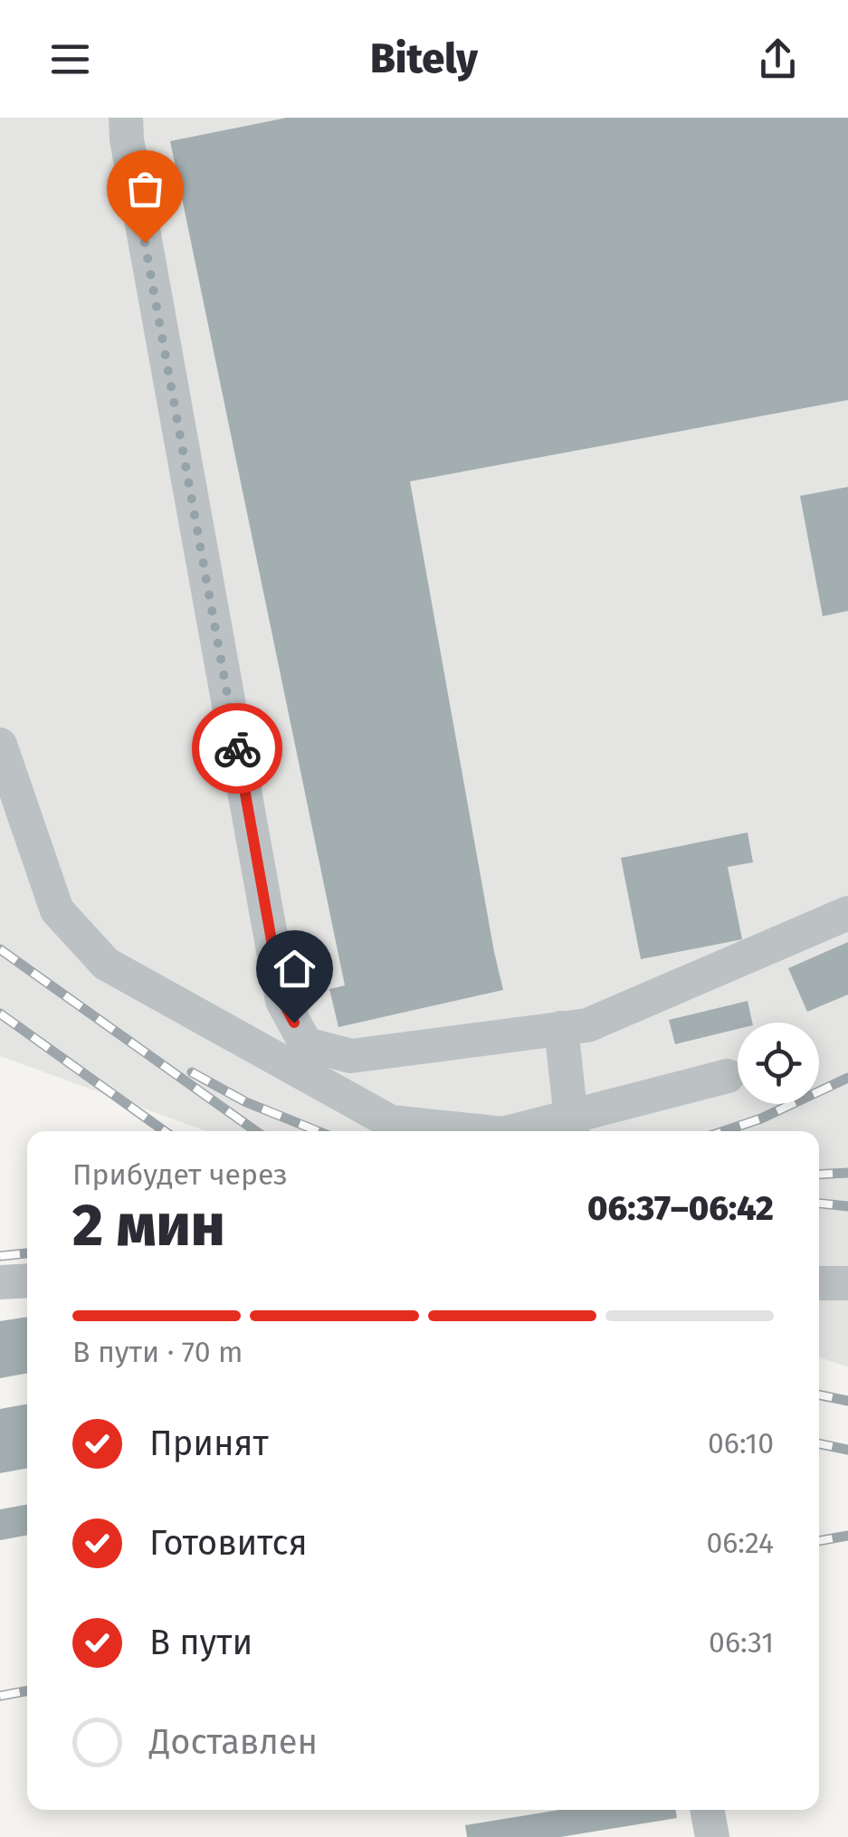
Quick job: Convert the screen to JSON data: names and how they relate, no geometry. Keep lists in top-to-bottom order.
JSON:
{
  "page": {
    "header": "Bitely",
    "heading": ["2 мин", "Прибудет через", "06:37–06:42"],
    "bar": "В пути · 70 m",
    "list": [
      ["Принят", "06:10"],
      ["Готовится", "06:24"],
      ["В пути", "06:31"],
      "Доставлен"
    ]
  }
}
